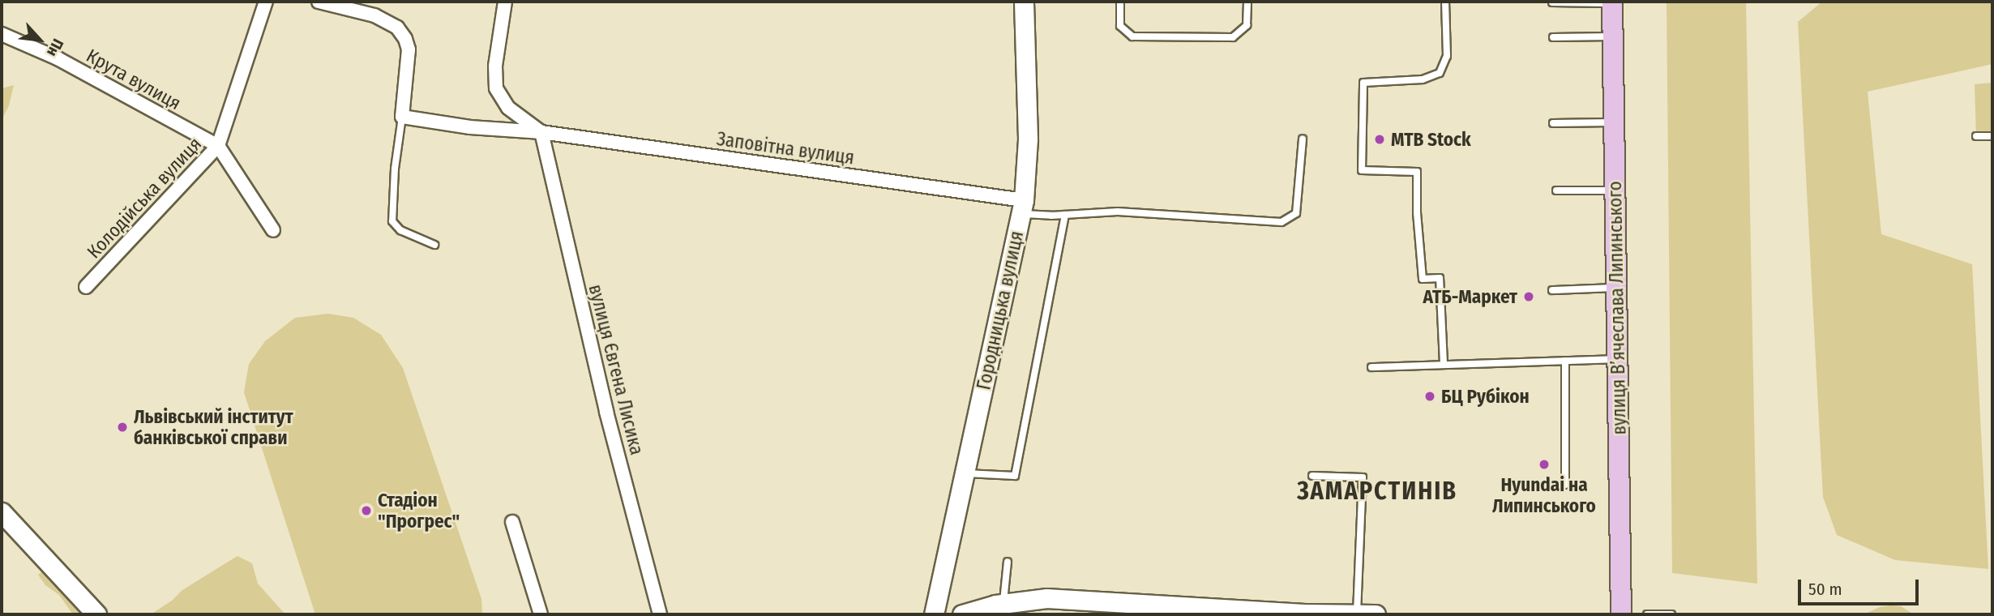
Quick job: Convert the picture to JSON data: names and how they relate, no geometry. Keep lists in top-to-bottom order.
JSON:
{
  "streets": {
    "main road": ["вулиця Вʼячеслава Липинського"],
    "street": [
      "Крута вулиця",
      "Заповітна вулиця",
      "Колодійська вулиця",
      "Городницька вулиця",
      "вулиця Євгена Лисика"
    ]
  },
  "crossings": [
    ["Крута вулиця", "Колодійська вулиця"],
    ["Заповітна вулиця", "Городницька вулиця"],
    ["Заповітна вулиця", "вулиця Євгена Лисика"]
  ],
  "districts": ["ЗАМАРСТИНІВ"],
  "places": [
    "MTB Stock",
    "АТБ-Маркет",
    "БЦ Рубікон",
    "Львівський інститут банківської справи",
    "Hyundai на Липинського",
    "Стадіон \"Прогрес\""
  ],
  "scale_bar": "50 m",
  "north": "bottom right"
}
